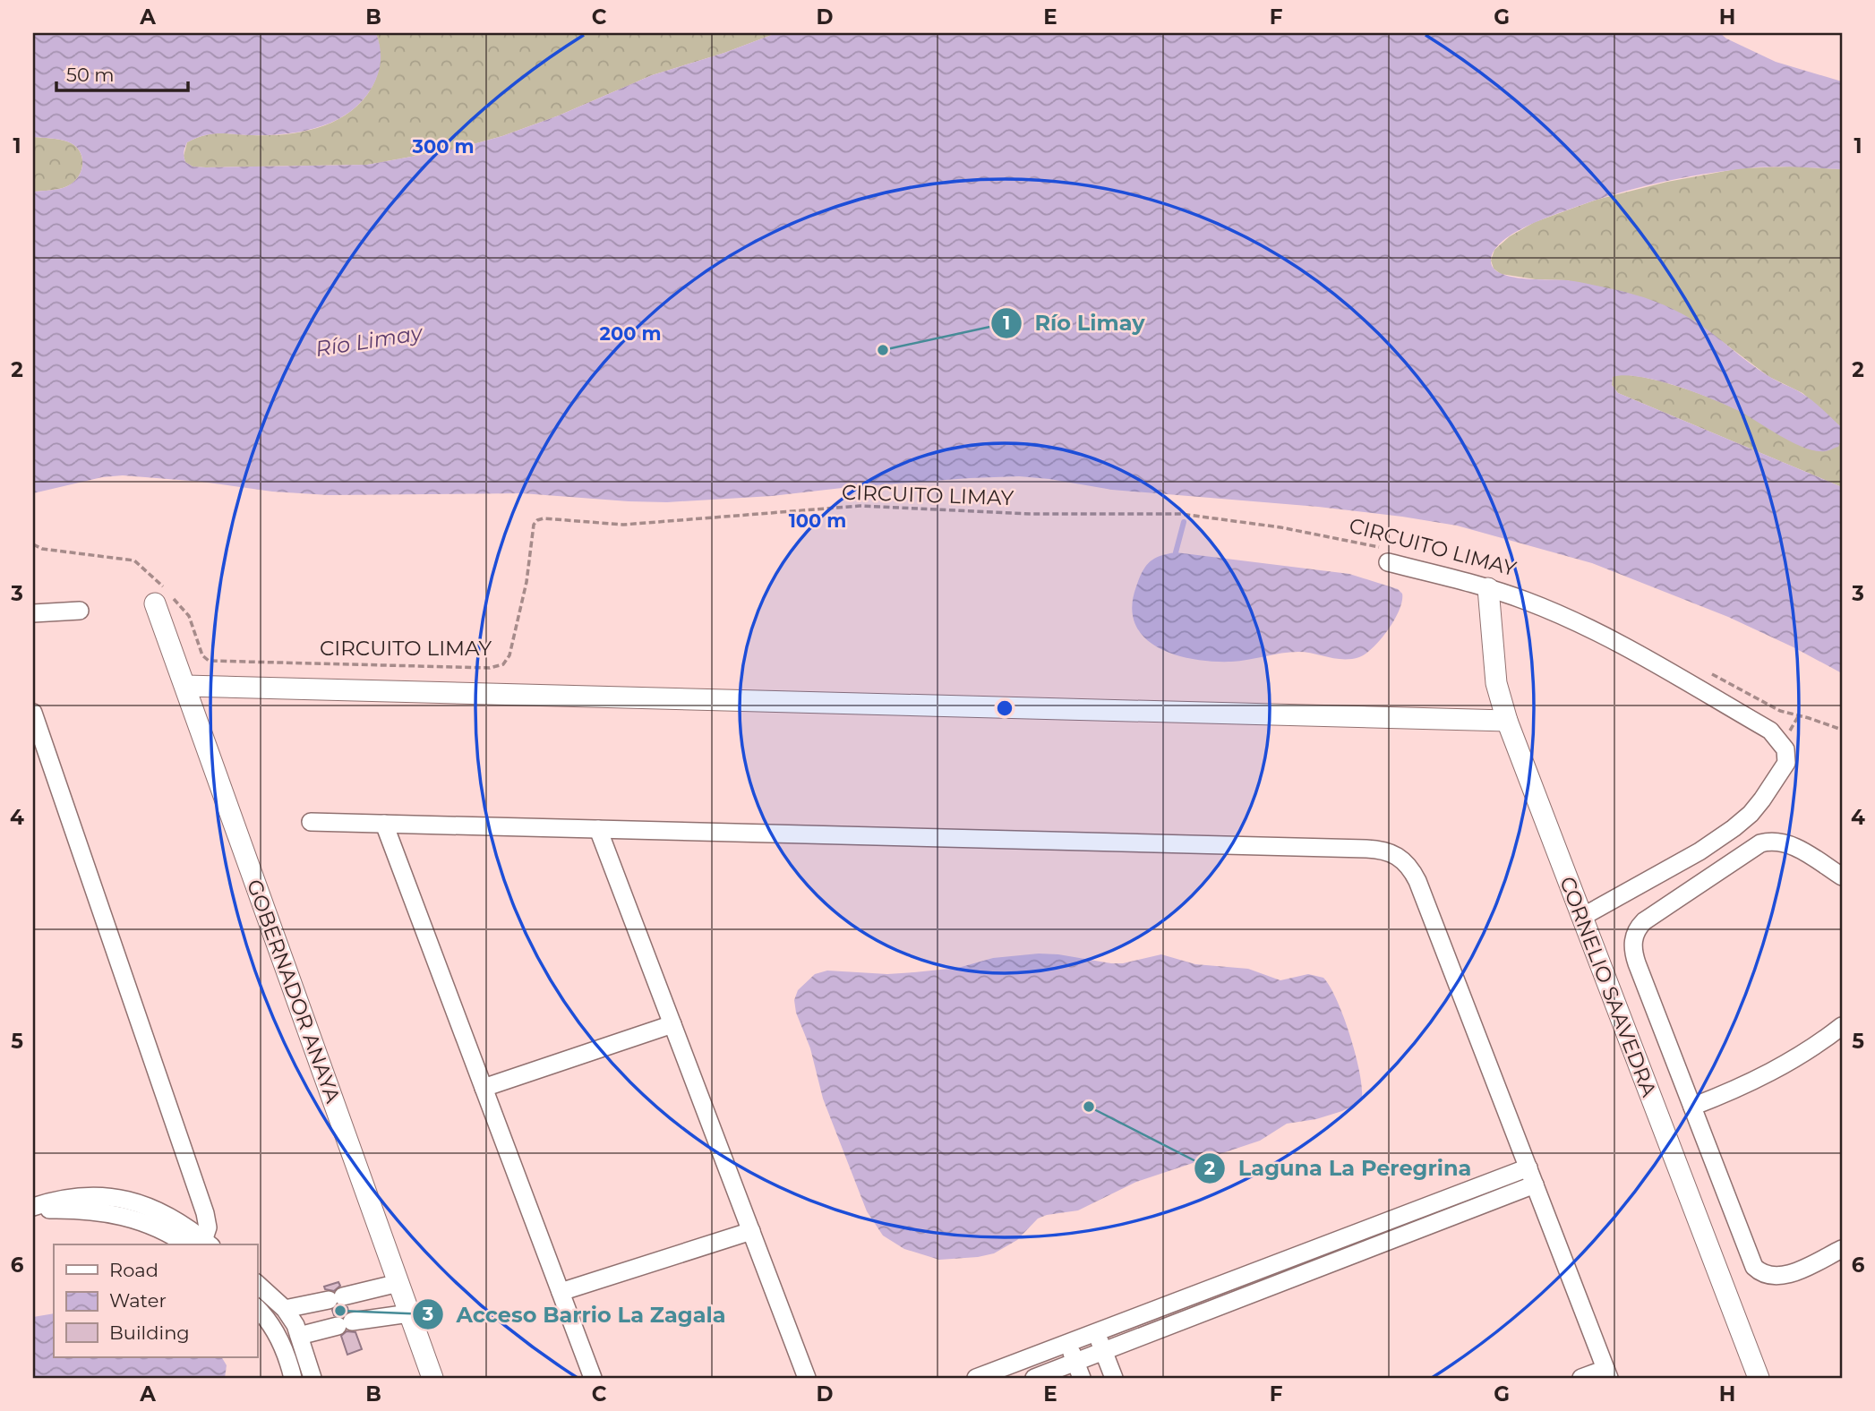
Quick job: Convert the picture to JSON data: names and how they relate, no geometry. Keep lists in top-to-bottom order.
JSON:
{
  "streets": {
    "street": ["CORNELIO SAAVEDRA", "GOBERNADOR ANAYA"],
    "path": ["CIRCUITO LIMAY"]
  },
  "water": ["Río Limay"],
  "places": ["Río Limay", "Laguna La Peregrina", "Acceso Barrio La Zagala"],
  "legend": ["Road", "Water", "Building"],
  "scale_bar": "50 m",
  "grid": {
    "columns": [
      "A",
      "B",
      "C",
      "D",
      "E",
      "F",
      "G",
      "H"
    ],
    "rows": [
      "1",
      "2",
      "3",
      "4",
      "5",
      "6"
    ]
  },
  "rings": ["300 m", "200 m", "100 m"]
}
